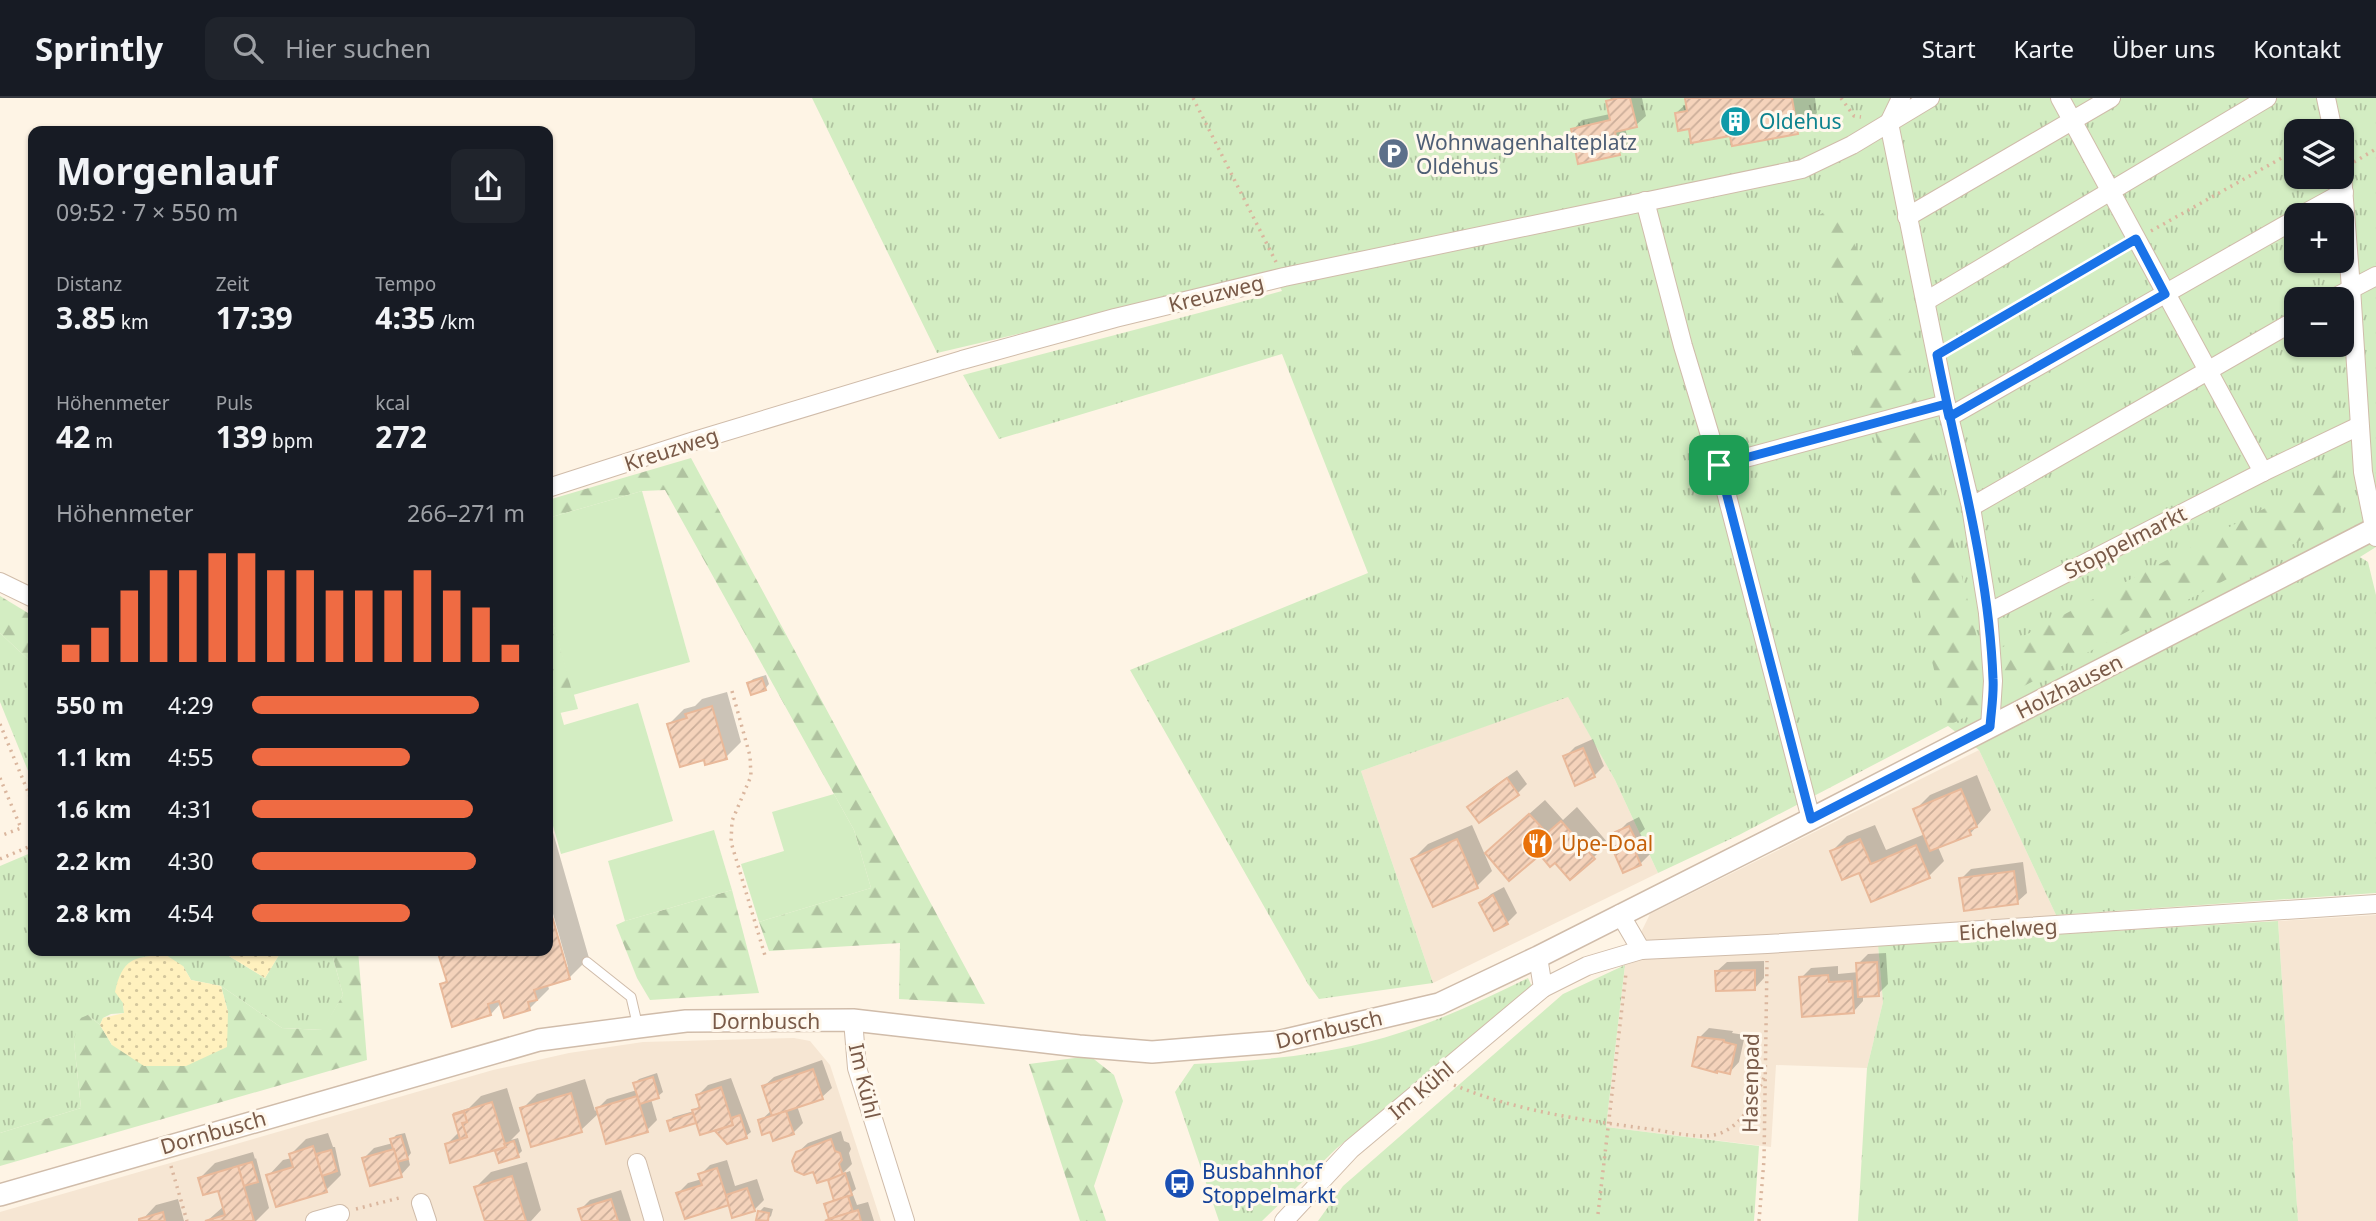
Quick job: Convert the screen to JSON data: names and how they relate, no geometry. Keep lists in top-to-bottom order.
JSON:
{
  "streets": {
    "street": [
      "Kreuzweg",
      "Stoppelmarkt",
      "Holzhausen",
      "Eichelweg",
      "Dornbusch",
      "Im Kühl"
    ],
    "path": ["Hasenpad"]
  },
  "crossings": [
    ["Holzhausen", "Dornbusch"],
    ["Eichelweg", "Im Kühl"],
    ["Eichelweg", "Hasenpad"],
    ["Dornbusch", "Im Kühl"]
  ],
  "places": {
    "building": ["Oldehus"],
    "parking": ["Wohnwagenhalteplatz Oldehus"],
    "restaurant": ["Upe-Doal"],
    "bus stop": ["Busbahnhof Stoppelmarkt"]
  },
  "page": {
    "header": "Sprintly",
    "search": "Hier suchen",
    "nav": [
      "Start",
      "Karte",
      "Über uns",
      "Kontakt"
    ],
    "map_buttons": ["+", "−"],
    "heading": ["Morgenlauf", "09:52 · 7 × 550 m"],
    "stats": [
      ["Distanz", "3.85 km"],
      ["Zeit", "17:39"],
      ["Tempo", "4:35 /km"],
      ["Höhenmeter", "42 m"],
      ["Puls", "139 bpm"],
      ["kcal", "272"]
    ],
    "chart": ["Höhenmeter", "266–271 m"],
    "list": [
      {
        "name": "550 m",
        "note": "4:29"
      },
      {
        "name": "1.1 km",
        "note": "4:55"
      },
      {
        "name": "1.6 km",
        "note": "4:31"
      },
      {
        "name": "2.2 km",
        "note": "4:30"
      },
      {
        "name": "2.8 km",
        "note": "4:54"
      }
    ]
  }
}
